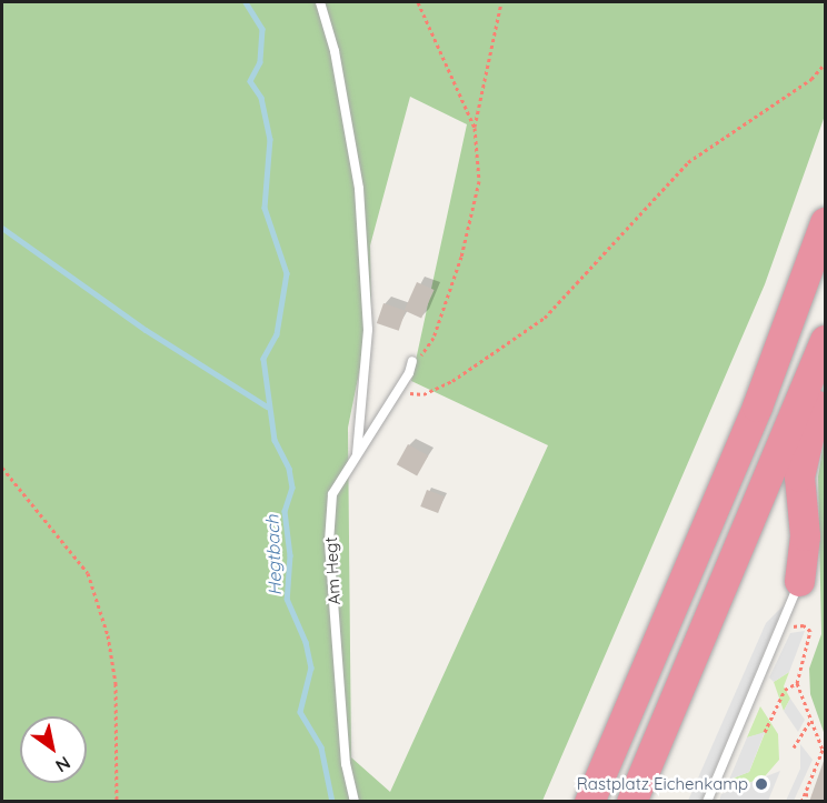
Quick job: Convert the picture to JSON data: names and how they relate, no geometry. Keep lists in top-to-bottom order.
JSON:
{
  "streets": {
    "lane": ["Am Hegt"]
  },
  "water": ["Hegtbach"],
  "places": ["Rastplatz Eichenkamp"],
  "north": "bottom right"
}
